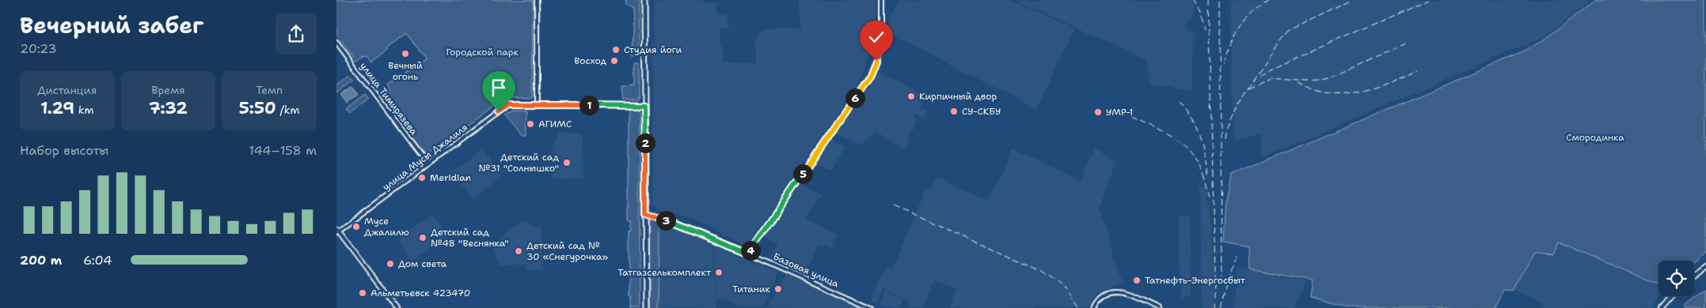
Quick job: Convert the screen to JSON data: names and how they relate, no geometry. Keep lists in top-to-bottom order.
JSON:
{
  "streets": {
    "street": ["улица Тимирязева", "улица Мусы Джалиля", "Базовая улица"]
  },
  "crossings": [
    ["улица Тимирязева", "улица Мусы Джалиля"]
  ],
  "parks": ["Городской парк", "Смородинка"],
  "places": [
    "Студия йоги",
    "Вечный огонь",
    "Восход",
    "Кирпичный двор",
    "СУ-СКБУ",
    "УМР-1",
    "АГИМС",
    "Детский сад №31 \"Солнышко\"",
    "Meridian",
    "Мусе Джалилю",
    "Детский сад №48 \"Веснянка\"",
    "Детский сад № 30 «Снегурочка»",
    "Дом света",
    "Татгазселькомплект",
    "Татнефть-Энергосбыт",
    "Титаник",
    "Альметьевск 423470"
  ],
  "page": {
    "heading": ["Вечерний забег", "20:23"],
    "stats": [
      ["Дистанция", "1.29 km"],
      ["Время", "7:32"],
      ["Темп", "5:50 /km"]
    ],
    "pins": [
      "6",
      "1",
      "2",
      "5",
      "3",
      "4"
    ],
    "chart": ["Набор высоты", "144–158 m"],
    "list": [
      {
        "name": "200 m",
        "note": "6:04"
      }
    ]
  }
}
